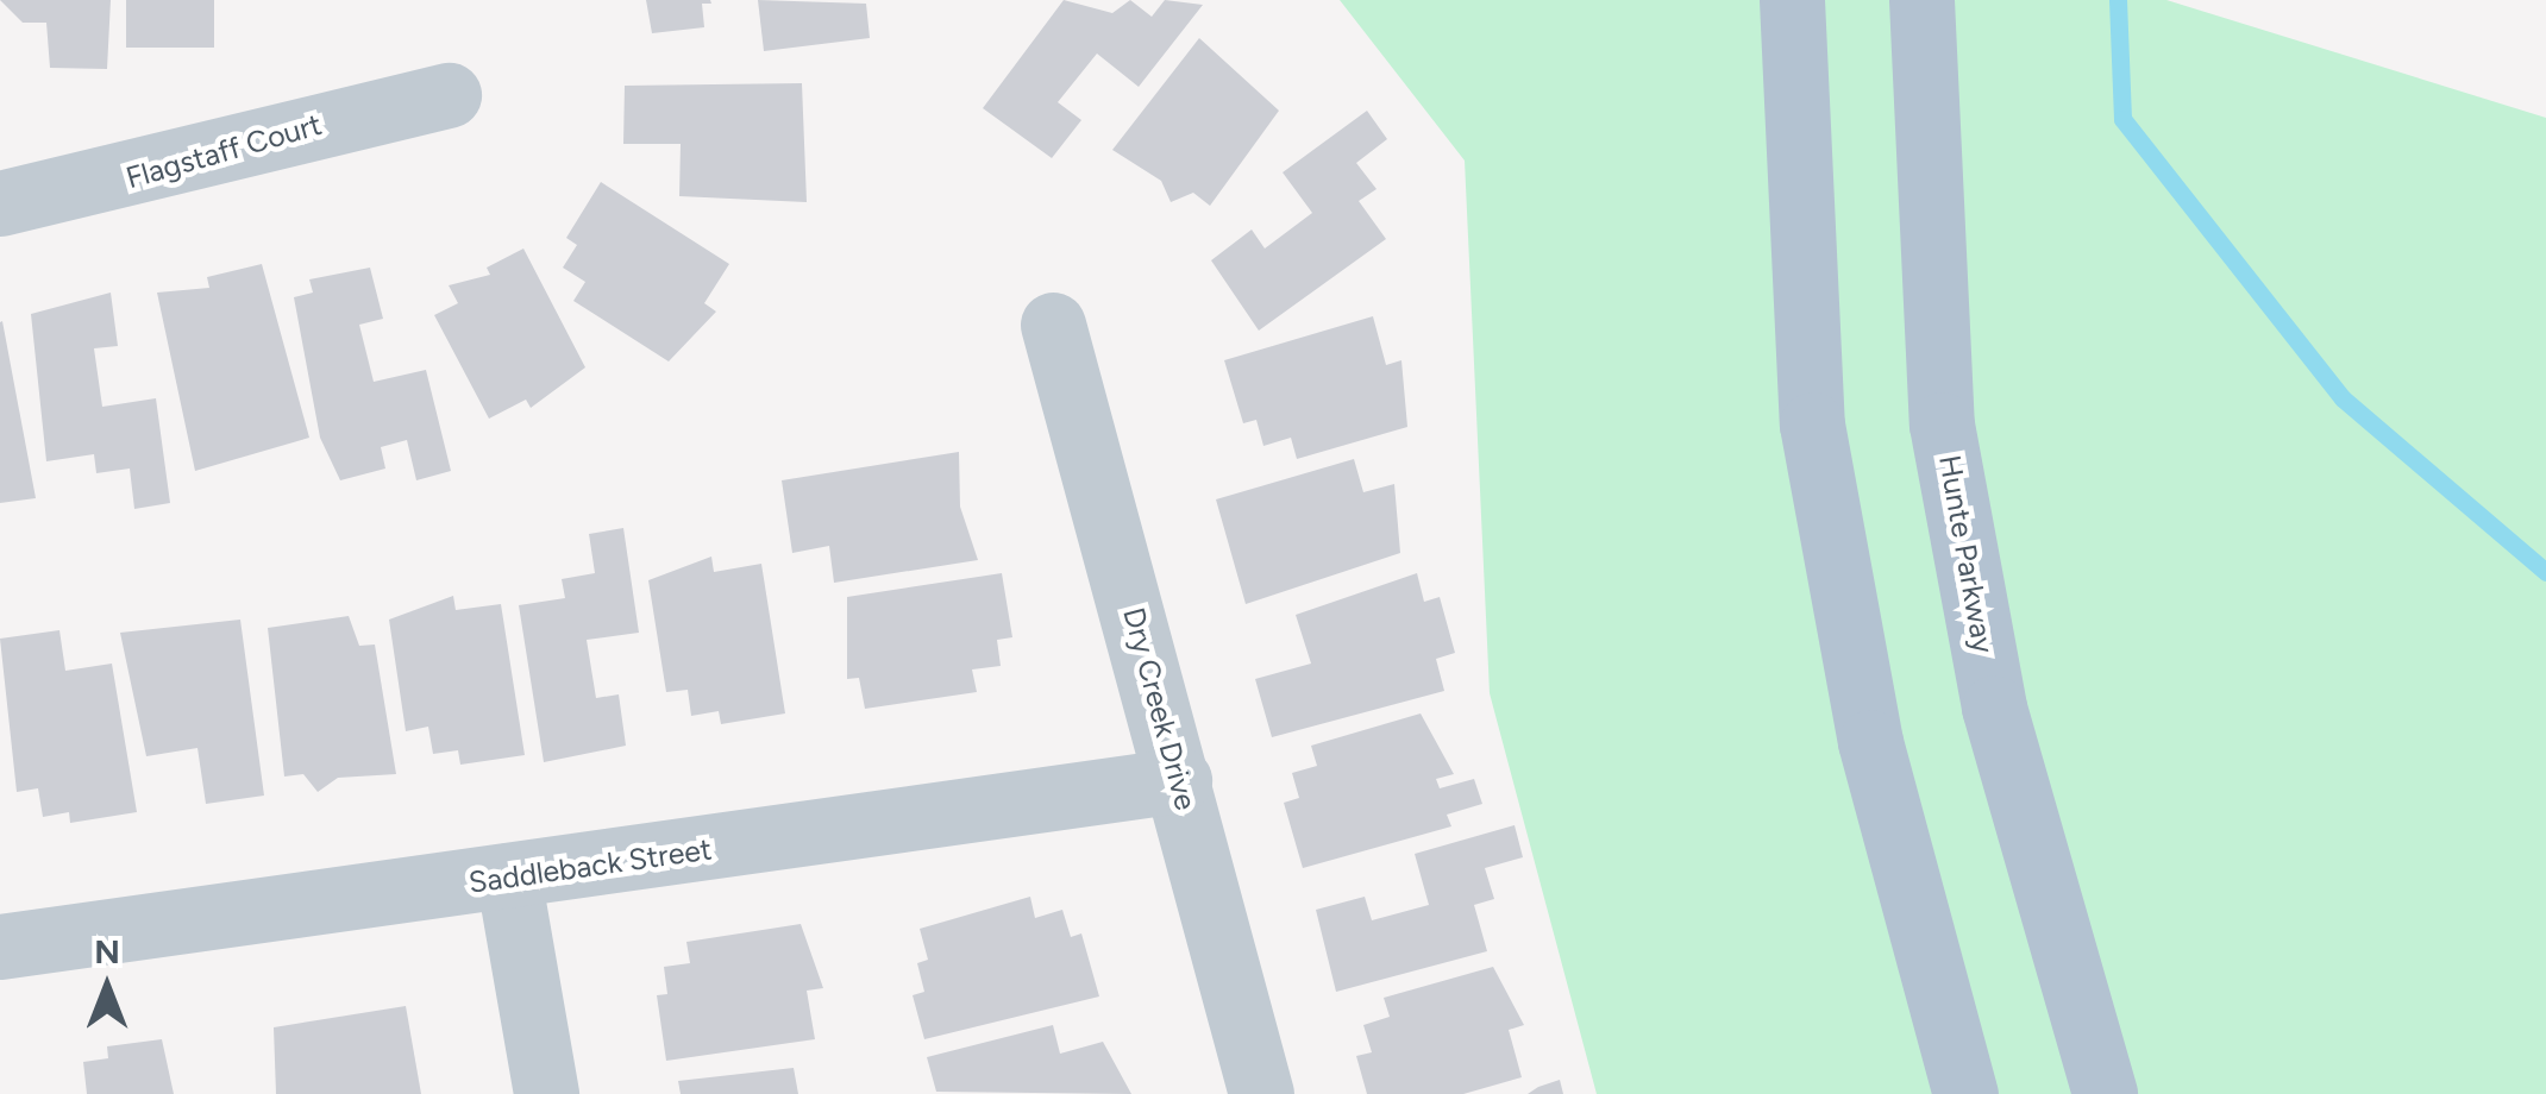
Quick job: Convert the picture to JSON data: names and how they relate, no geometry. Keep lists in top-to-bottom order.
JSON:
{
  "streets": {
    "main road": ["Hunte Parkway"],
    "street": ["Flagstaff Court", "Dry Creek Drive", "Saddleback Street"]
  },
  "crossings": [
    ["Dry Creek Drive", "Saddleback Street"]
  ],
  "north": "top"
}
